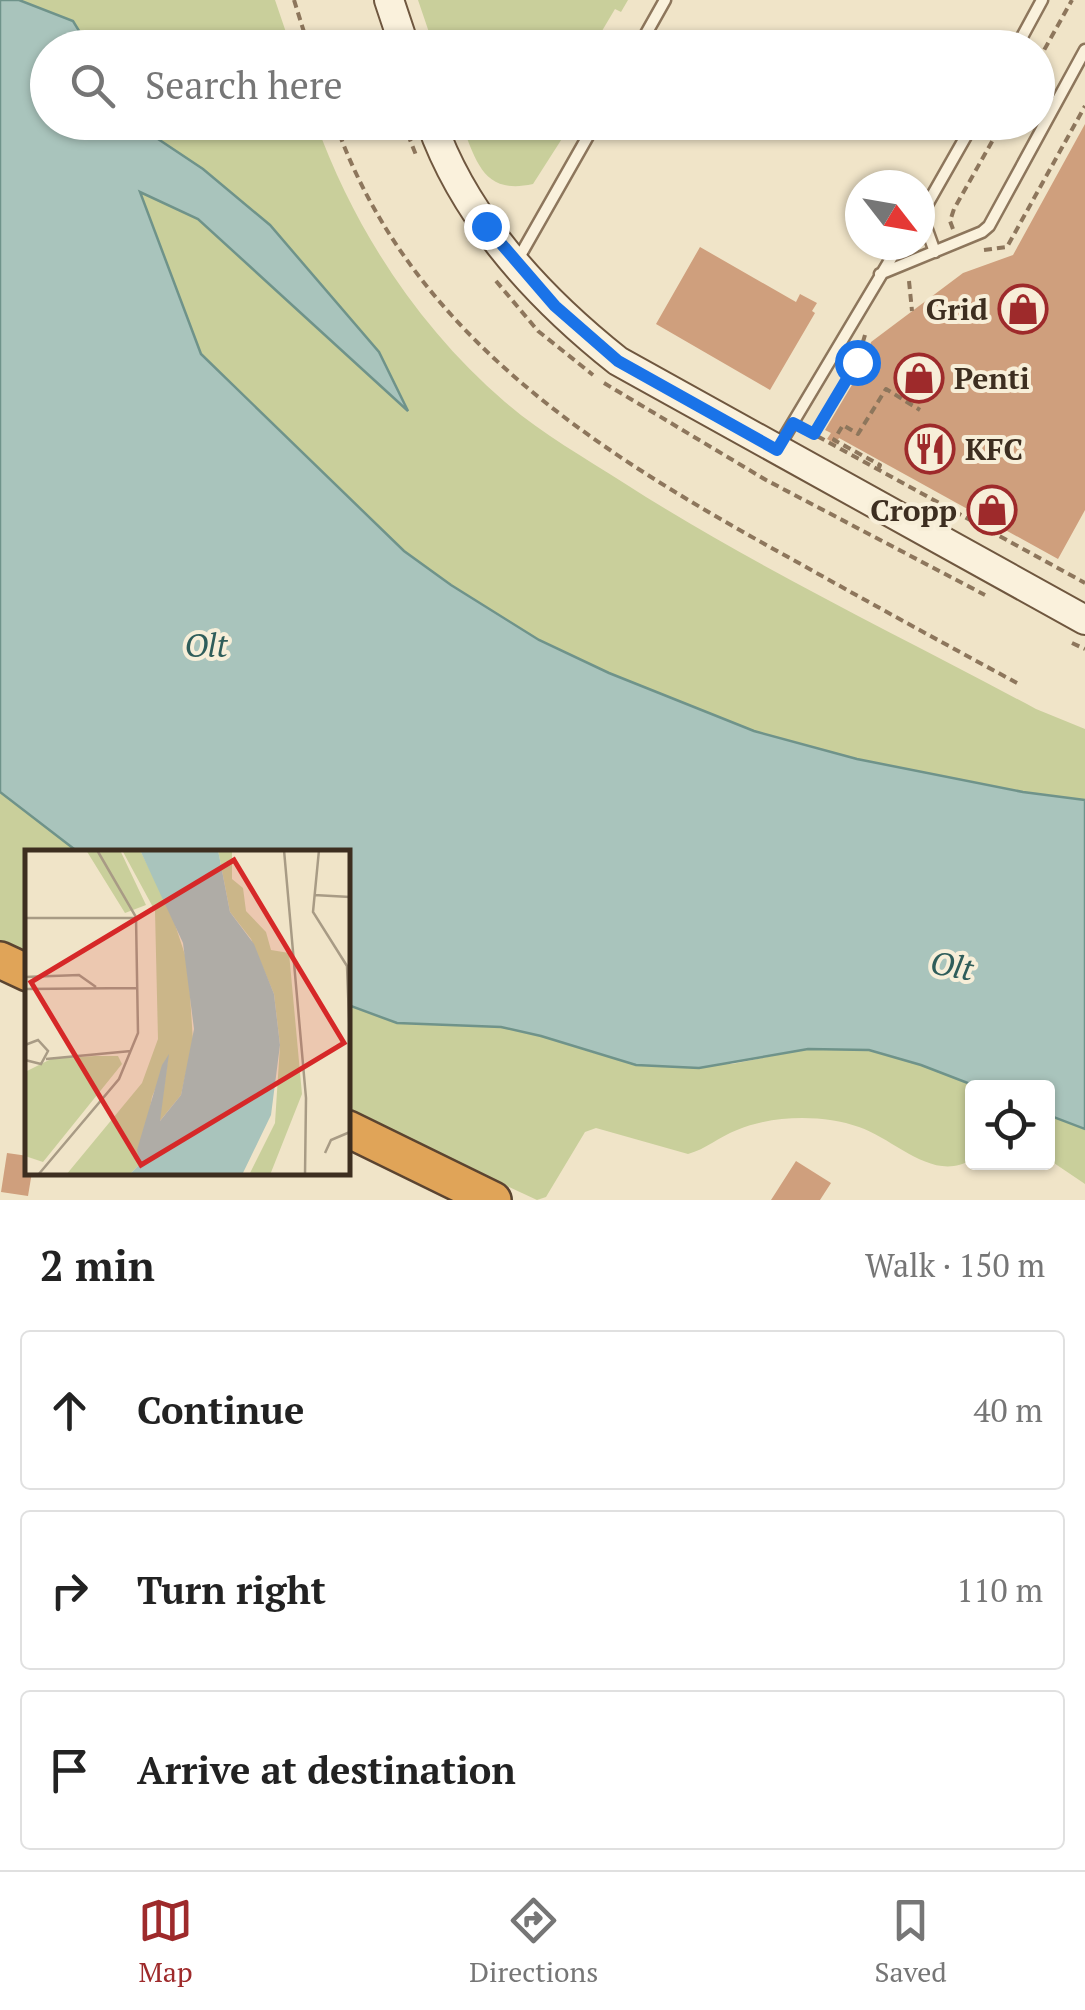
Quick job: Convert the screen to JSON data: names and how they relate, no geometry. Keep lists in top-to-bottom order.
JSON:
{
  "water": ["Olt"],
  "places": {
    "shop": ["Grid", "Penti", "Cropp"],
    "restaurant": ["KFC"]
  },
  "north": "bottom right",
  "page": {
    "search": "Search here",
    "heading": ["2 min", "Walk · 150 m"],
    "list": [
      ["Continue", "40 m"],
      ["Turn right", "110 m"],
      "Arrive at destination"
    ],
    "nav": ["Map", "Directions", "Saved"]
  }
}
